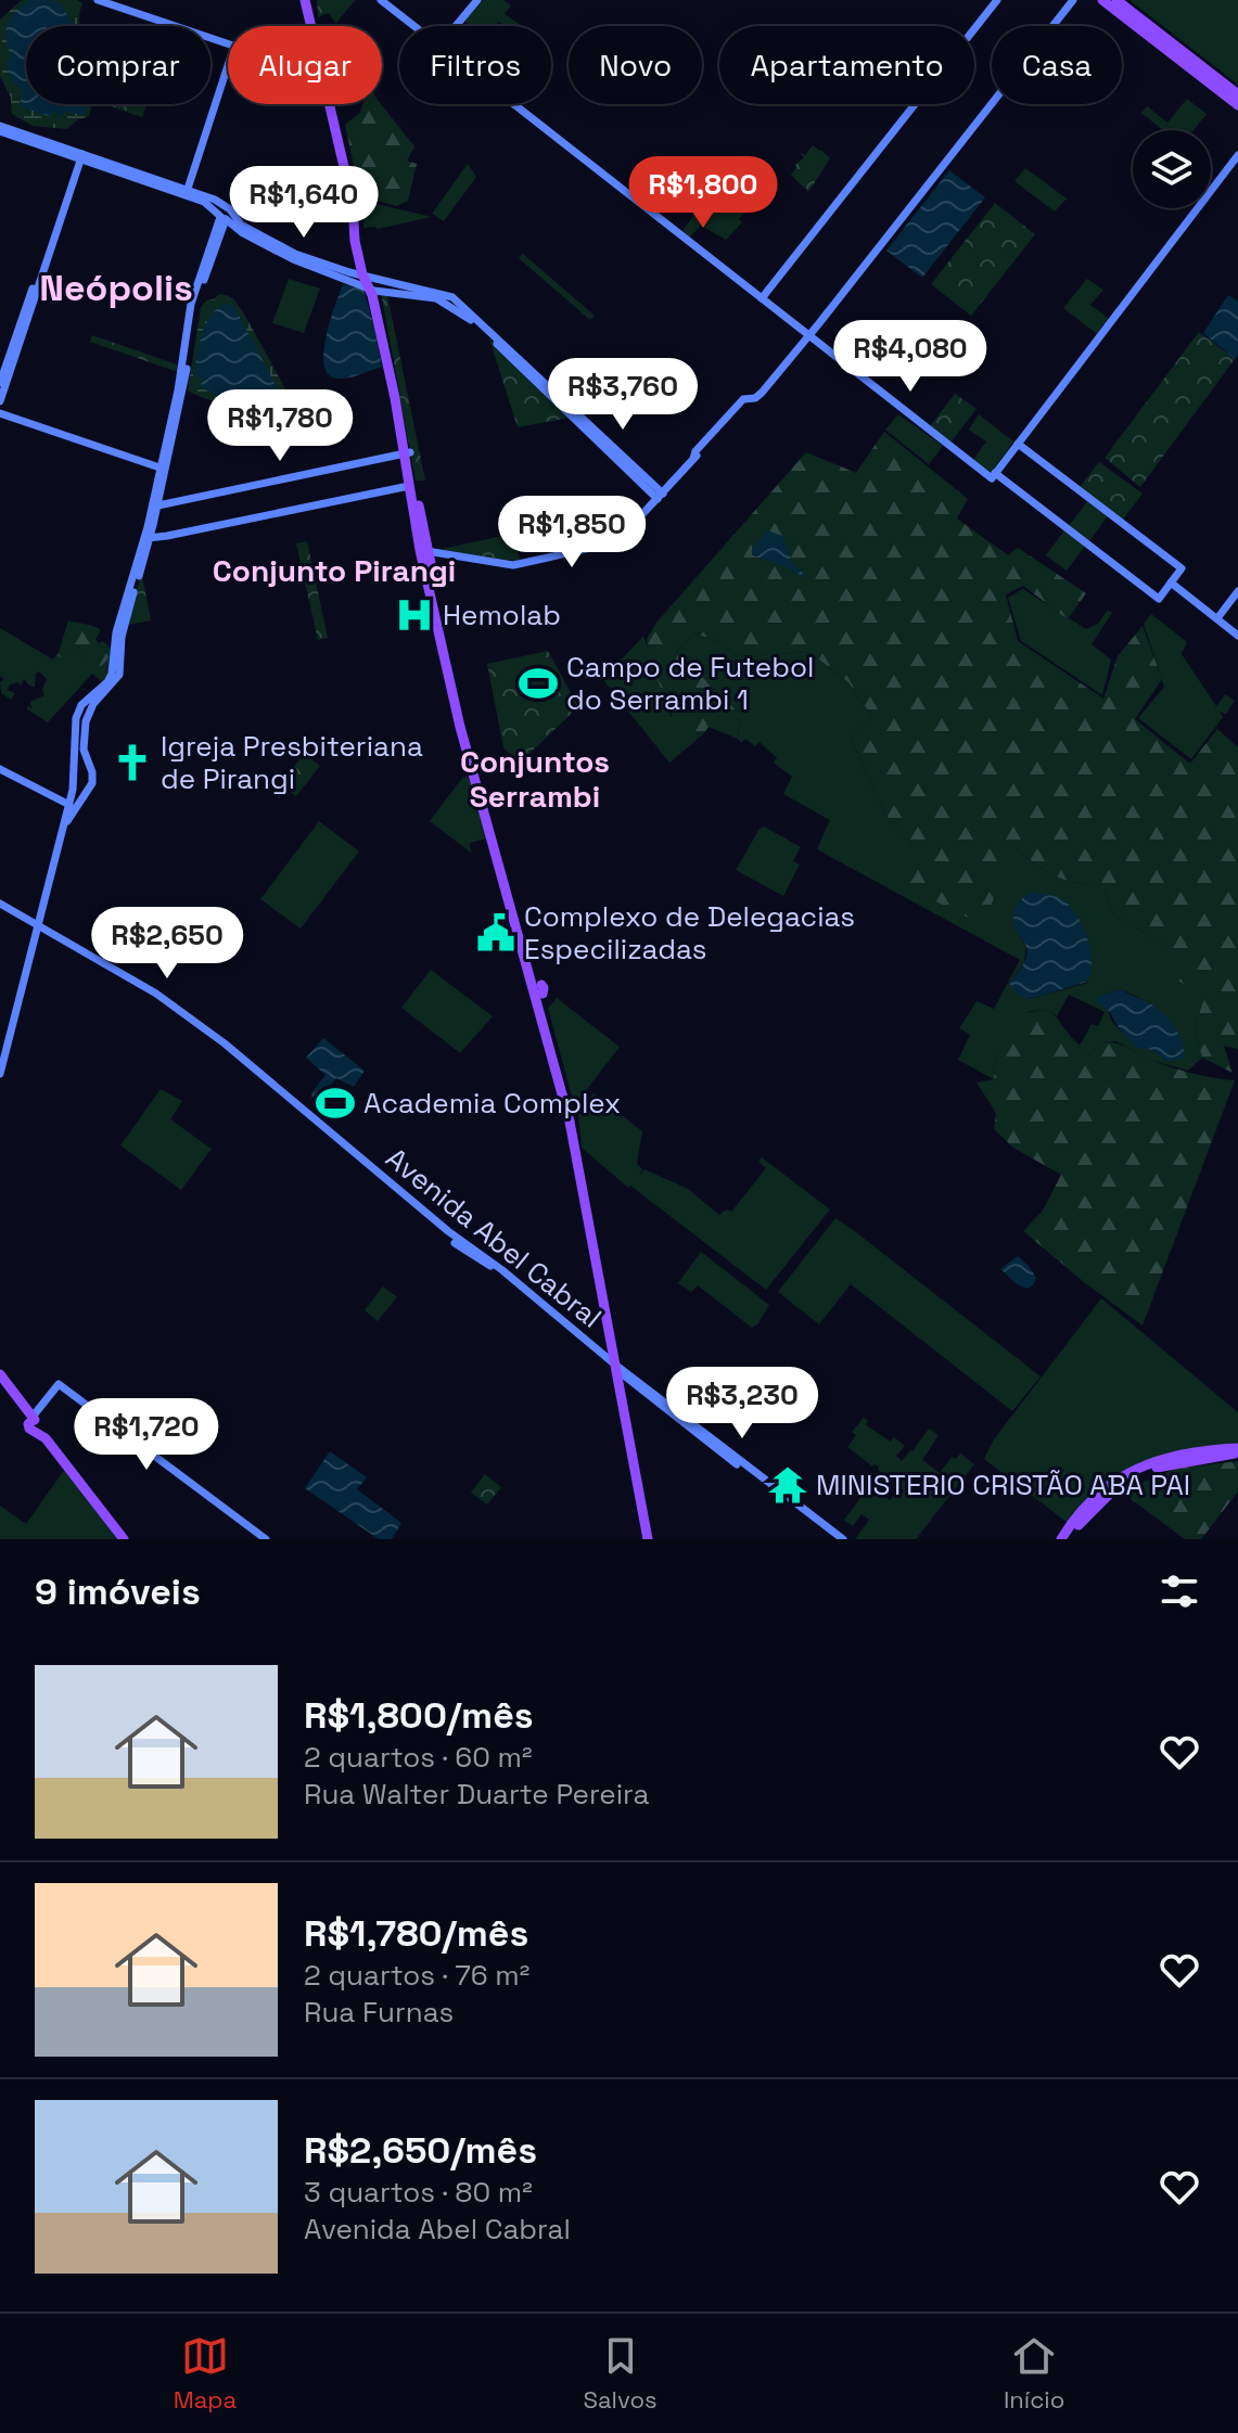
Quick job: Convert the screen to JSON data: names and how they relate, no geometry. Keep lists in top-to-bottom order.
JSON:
{
  "streets": {
    "main road": ["Avenida Abel Cabral"]
  },
  "districts": ["Neópolis", "Conjunto Pirangi", "Conjuntos Serrambi"],
  "places": {
    "hospital": ["Hemolab"],
    "sports": ["Campo de Futebol do Serrambi 1", "Academia Complex"],
    "church": ["Igreja Presbiteriana de Pirangi"],
    "public building": ["Complexo de Delegacias Especilizadas"],
    "temple": ["MINISTERIO CRISTÃO ABA PAI"]
  },
  "page": {
    "chip": [
      "Comprar",
      "Alugar",
      "Filtros",
      "Novo",
      "Apartamento",
      "Casa"
    ],
    "price": [
      "R$1,800",
      "R$1,640",
      "R$4,080",
      "R$3,760",
      "R$1,780",
      "R$1,850",
      "R$2,650",
      "R$3,230",
      "R$1,720"
    ],
    "heading": "9 imóveis",
    "list": [
      {
        "name": "R$1,800/mês",
        "note": "2 quartos · 60 m² · Rua Walter Duarte Pereira"
      },
      {
        "name": "R$1,780/mês",
        "note": "2 quartos · 76 m² · Rua Furnas"
      },
      {
        "name": "R$2,650/mês",
        "note": "3 quartos · 80 m² · Avenida Abel Cabral"
      }
    ],
    "tabs": ["Mapa", "Salvos", "Início"]
  }
}
